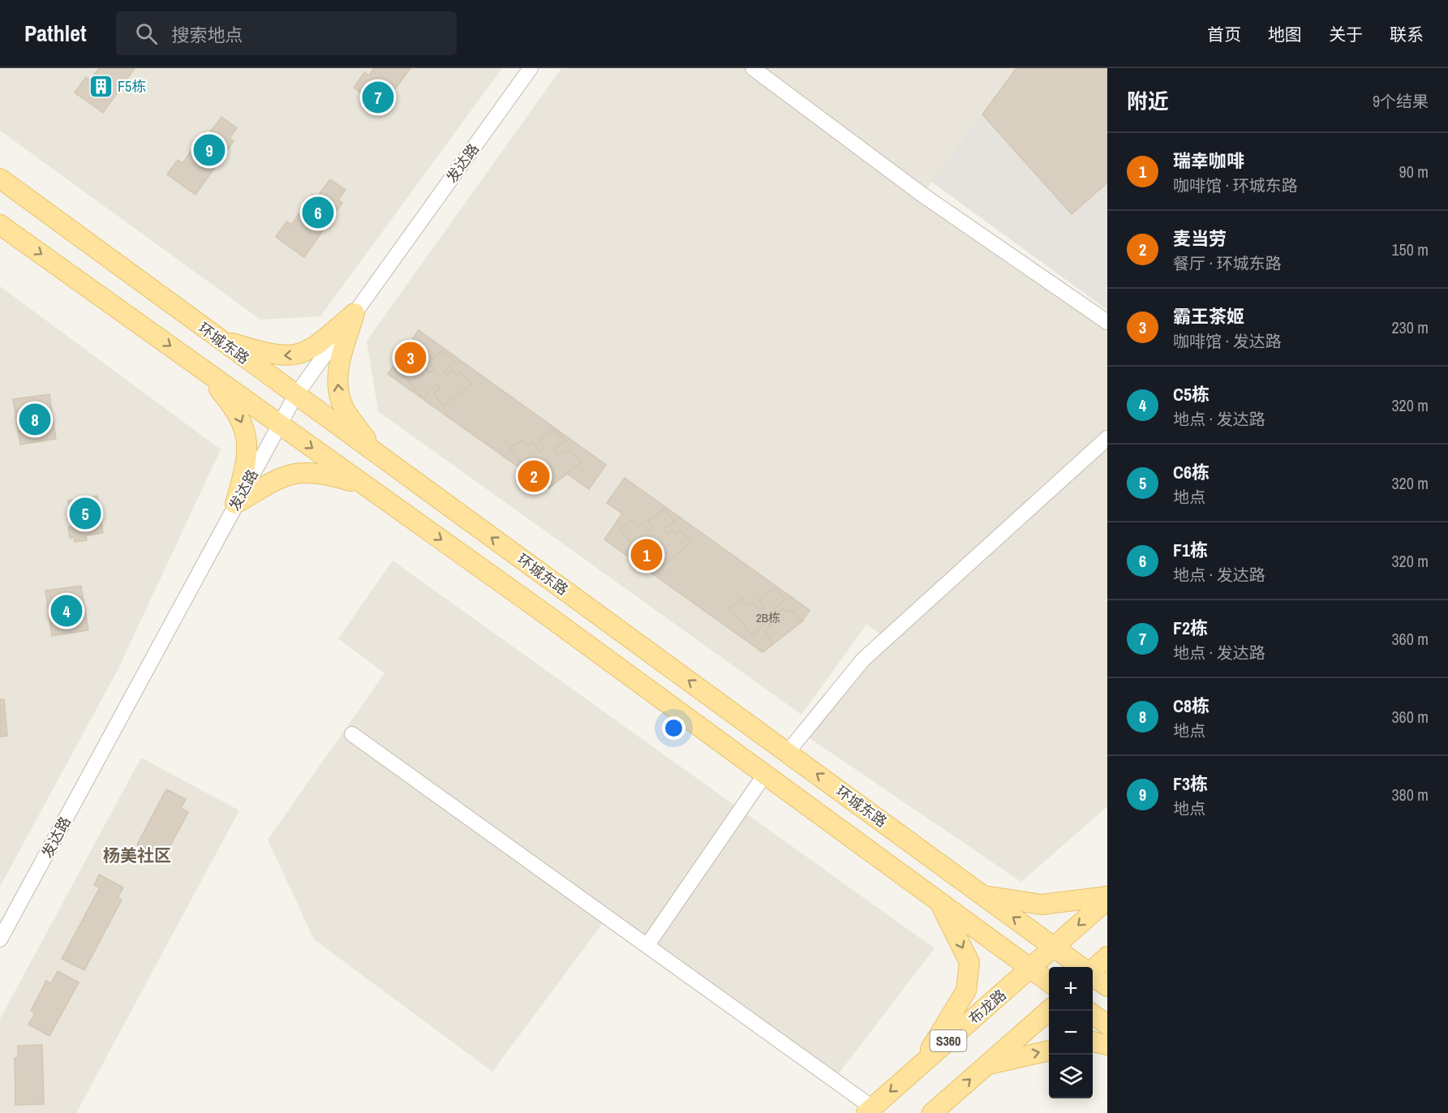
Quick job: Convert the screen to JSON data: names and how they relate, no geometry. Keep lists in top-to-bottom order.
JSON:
{
  "streets": {
    "main road": ["环城东路", "布龙路", "S360"],
    "street": ["发达路"]
  },
  "crossings": [
    ["发达路", "环城东路"],
    ["环城东路", "布龙路"]
  ],
  "districts": ["杨美社区"],
  "places": {
    "building": ["F5栋"]
  },
  "house_numbers": ["2B栋"],
  "page": {
    "header": "Pathlet",
    "search": "搜索地点",
    "nav": [
      "首页",
      "地图",
      "关于",
      "联系"
    ],
    "heading": ["附近", "9个结果"],
    "pins": [
      "7",
      "9",
      "6",
      "3",
      "8",
      "2",
      "5",
      "1",
      "4"
    ],
    "list": [
      {
        "mark": "1",
        "name": "瑞幸咖啡",
        "note": "咖啡馆 · 环城东路",
        "value": "90 m"
      },
      {
        "mark": "2",
        "name": "麦当劳",
        "note": "餐厅 · 环城东路",
        "value": "150 m"
      },
      {
        "mark": "3",
        "name": "霸王茶姬",
        "note": "咖啡馆 · 发达路",
        "value": "230 m"
      },
      {
        "mark": "4",
        "name": "C5栋",
        "note": "地点 · 发达路",
        "value": "320 m"
      },
      {
        "mark": "5",
        "name": "C6栋",
        "note": "地点",
        "value": "320 m"
      },
      {
        "mark": "6",
        "name": "F1栋",
        "note": "地点 · 发达路",
        "value": "320 m"
      },
      {
        "mark": "7",
        "name": "F2栋",
        "note": "地点 · 发达路",
        "value": "360 m"
      },
      {
        "mark": "8",
        "name": "C8栋",
        "note": "地点",
        "value": "360 m"
      },
      {
        "mark": "9",
        "name": "F3栋",
        "note": "地点",
        "value": "380 m"
      }
    ],
    "map_buttons": ["+", "−"]
  }
}
